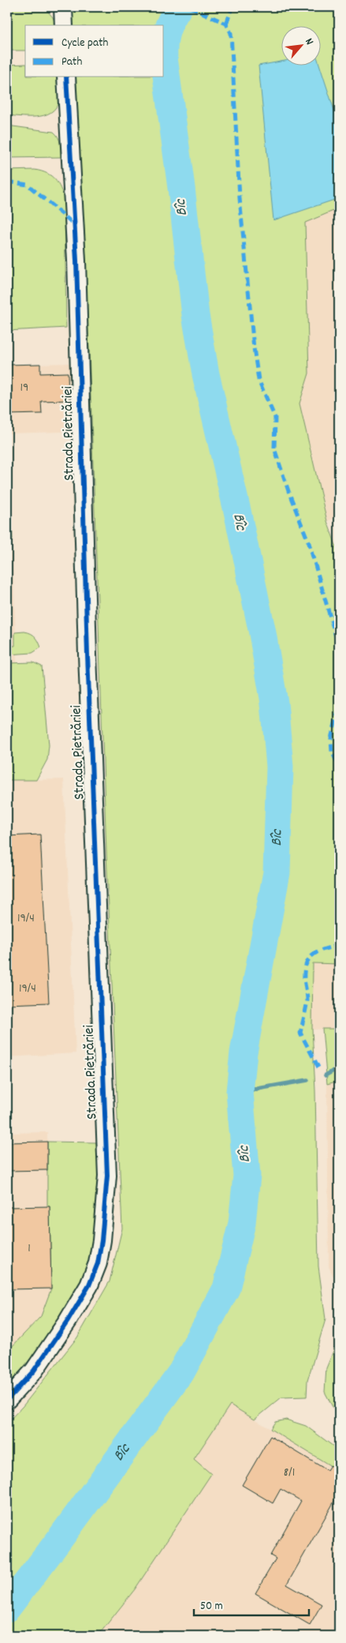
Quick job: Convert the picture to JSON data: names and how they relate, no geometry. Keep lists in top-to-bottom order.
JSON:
{
  "streets": {
    "street": ["Strada Pietrăriei"]
  },
  "water": ["Bîc"],
  "house_numbers": [
    "19",
    "19/4",
    "19/4",
    "1",
    "8/1"
  ],
  "legend": ["Cycle path", "Path"],
  "scale_bar": "50 m",
  "north": "top right"
}
